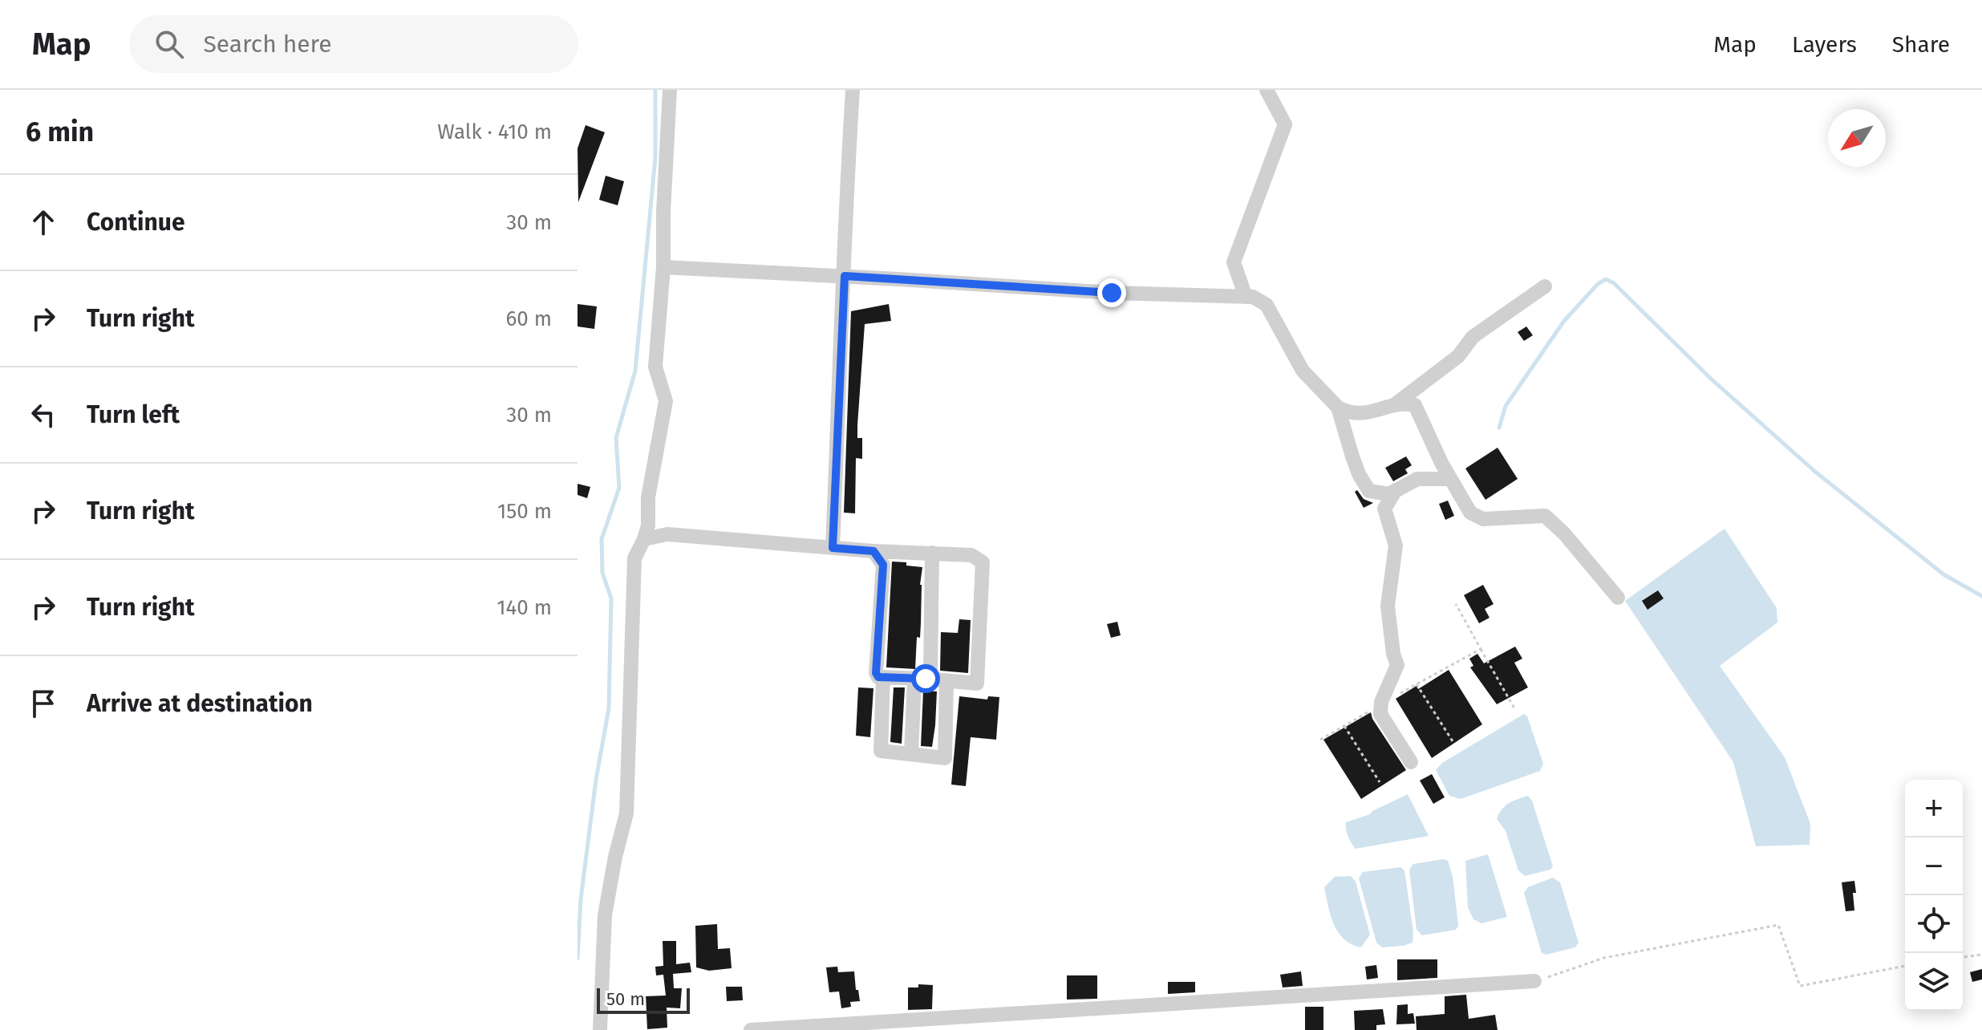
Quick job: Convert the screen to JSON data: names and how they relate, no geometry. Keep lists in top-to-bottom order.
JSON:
{
  "scale_bar": "50 m",
  "north": "bottom left",
  "page": {
    "header": "Map",
    "search": "Search here",
    "nav": ["Map", "Layers", "Share"],
    "heading": ["6 min", "Walk · 410 m"],
    "list": [
      ["Continue", "30 m"],
      ["Turn right", "60 m"],
      ["Turn left", "30 m"],
      ["Turn right", "150 m"],
      ["Turn right", "140 m"],
      "Arrive at destination"
    ],
    "map_buttons": ["+", "−"],
    "scale": "50 m"
  }
}
